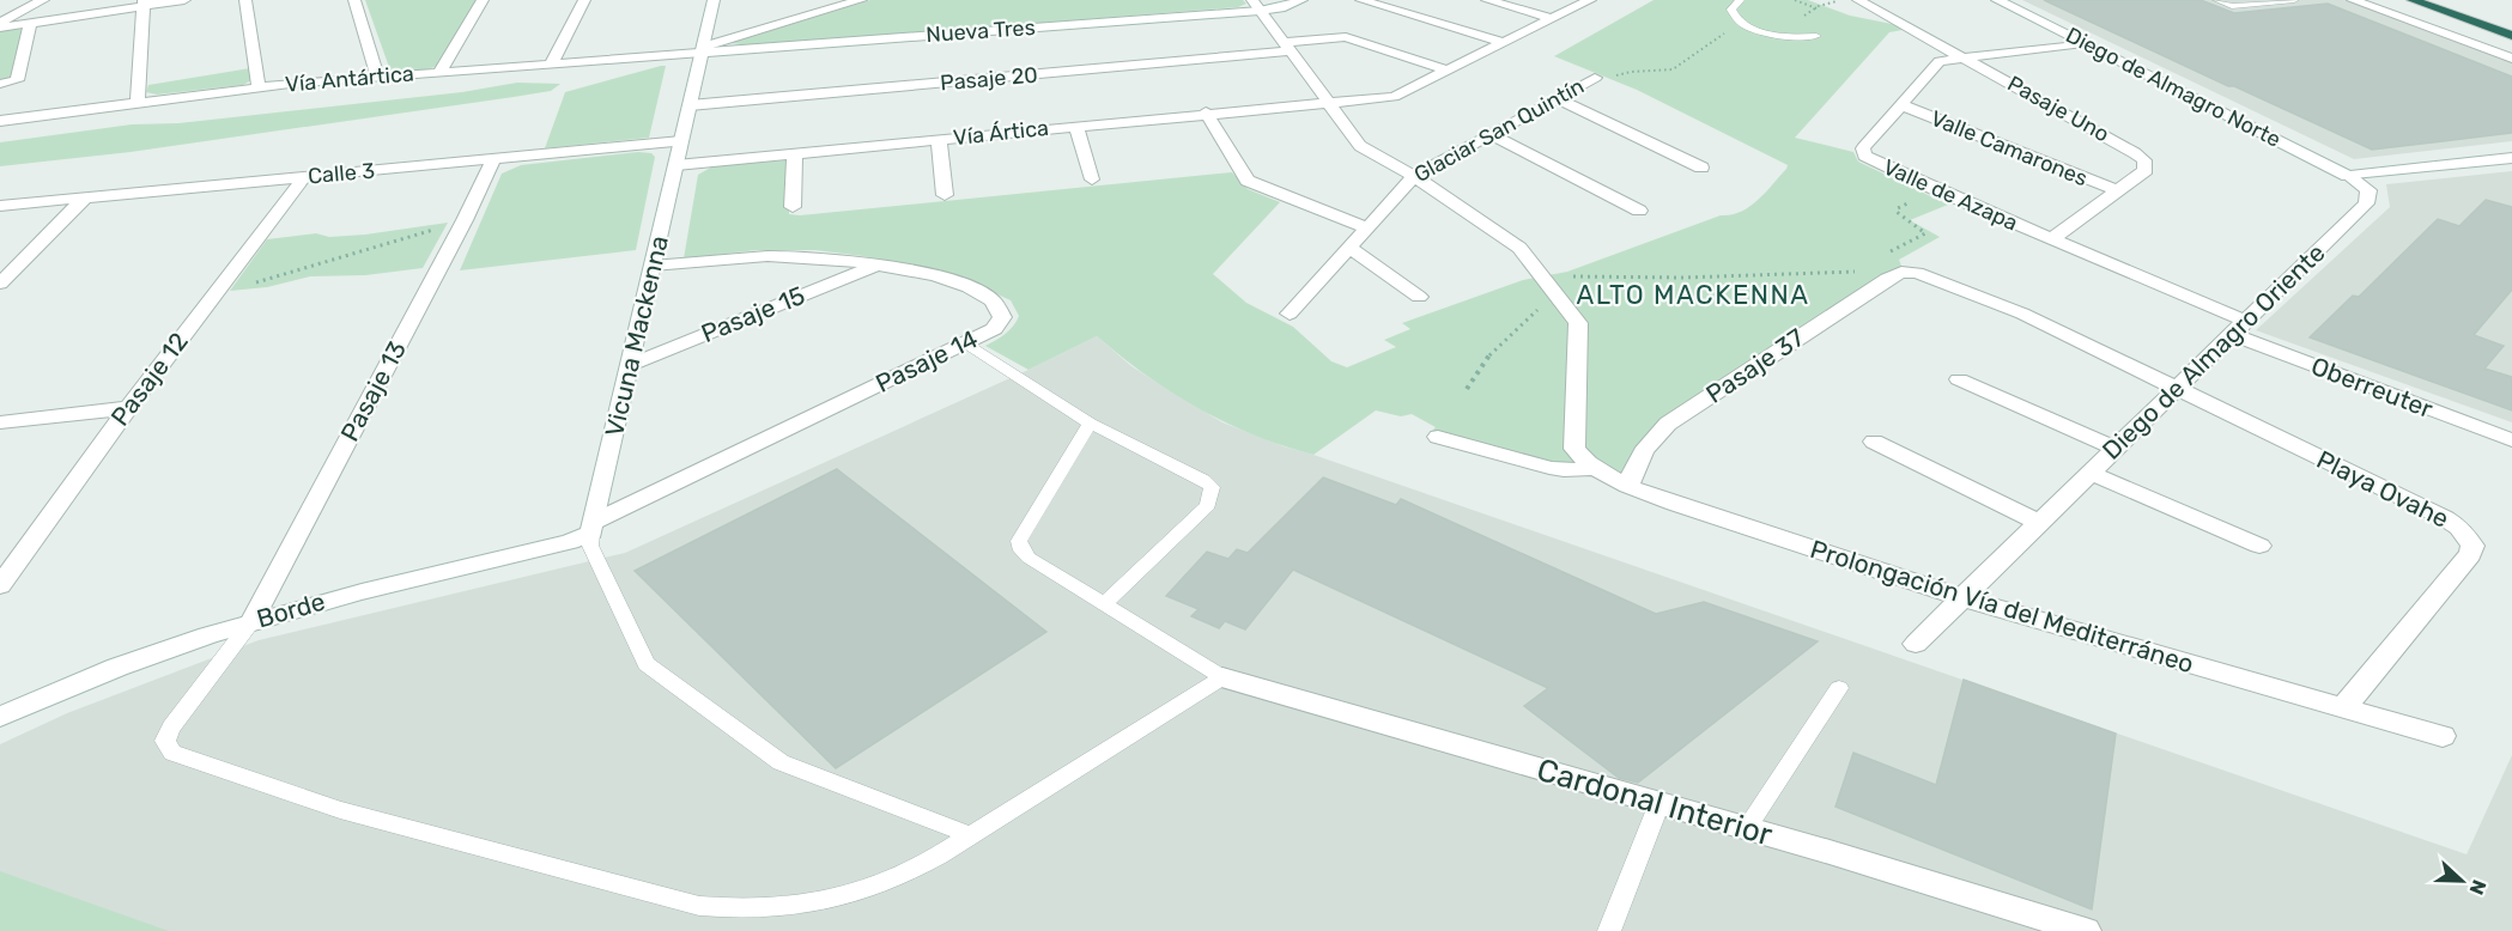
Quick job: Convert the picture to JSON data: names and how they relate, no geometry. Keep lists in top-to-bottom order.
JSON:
{
  "streets": {
    "street": [
      "Nueva Tres",
      "Vía Antártica",
      "Pasaje 20",
      "Diego de Almagro Norte",
      "Pasaje Uno",
      "Glaciar San Quintín",
      "Vía Ártica",
      "Valle Camarones",
      "Calle 3",
      "Valle de Azapa",
      "Pasaje 15",
      "Vicuna Mackenna",
      "Diego de Almagro Oriente",
      "Pasaje 14",
      "Pasaje 37",
      "Pasaje 12",
      "Oberreuter",
      "Pasaje 13",
      "Playa Ovahe",
      "Prolongación Vía del Mediterráneo",
      "Borde",
      "Cardonal Interior"
    ]
  },
  "crossings": [
    ["Nueva Tres", "Vía Antártica"],
    ["Nueva Tres", "Vicuna Mackenna"],
    ["Vía Antártica", "Vicuna Mackenna"],
    ["Pasaje 20", "Vía Ártica"],
    ["Pasaje 20", "Vicuna Mackenna"],
    ["Diego de Almagro Norte", "Valle de Azapa"],
    ["Diego de Almagro Norte", "Diego de Almagro Oriente"],
    ["Pasaje Uno", "Valle Camarones"],
    ["Pasaje Uno", "Valle de Azapa"],
    ["Vía Ártica", "Vicuna Mackenna"],
    ["Valle Camarones", "Valle de Azapa"],
    ["Calle 3", "Vicuna Mackenna"],
    ["Calle 3", "Pasaje 12"],
    ["Calle 3", "Pasaje 13"],
    ["Valle de Azapa", "Diego de Almagro Oriente"],
    ["Valle de Azapa", "Oberreuter"],
    ["Pasaje 15", "Vicuna Mackenna"],
    ["Pasaje 15", "Pasaje 14"],
    ["Vicuna Mackenna", "Pasaje 14"],
    ["Vicuna Mackenna", "Borde"],
    ["Diego de Almagro Oriente", "Oberreuter"],
    ["Diego de Almagro Oriente", "Playa Ovahe"],
    ["Diego de Almagro Oriente", "Prolongación Vía del Mediterráneo"],
    ["Pasaje 14", "Borde"],
    ["Pasaje 37", "Prolongación Vía del Mediterráneo"],
    ["Pasaje 13", "Borde"],
    ["Playa Ovahe", "Prolongación Vía del Mediterráneo"]
  ],
  "districts": ["ALTO MACKENNA"],
  "north": "right"
}
